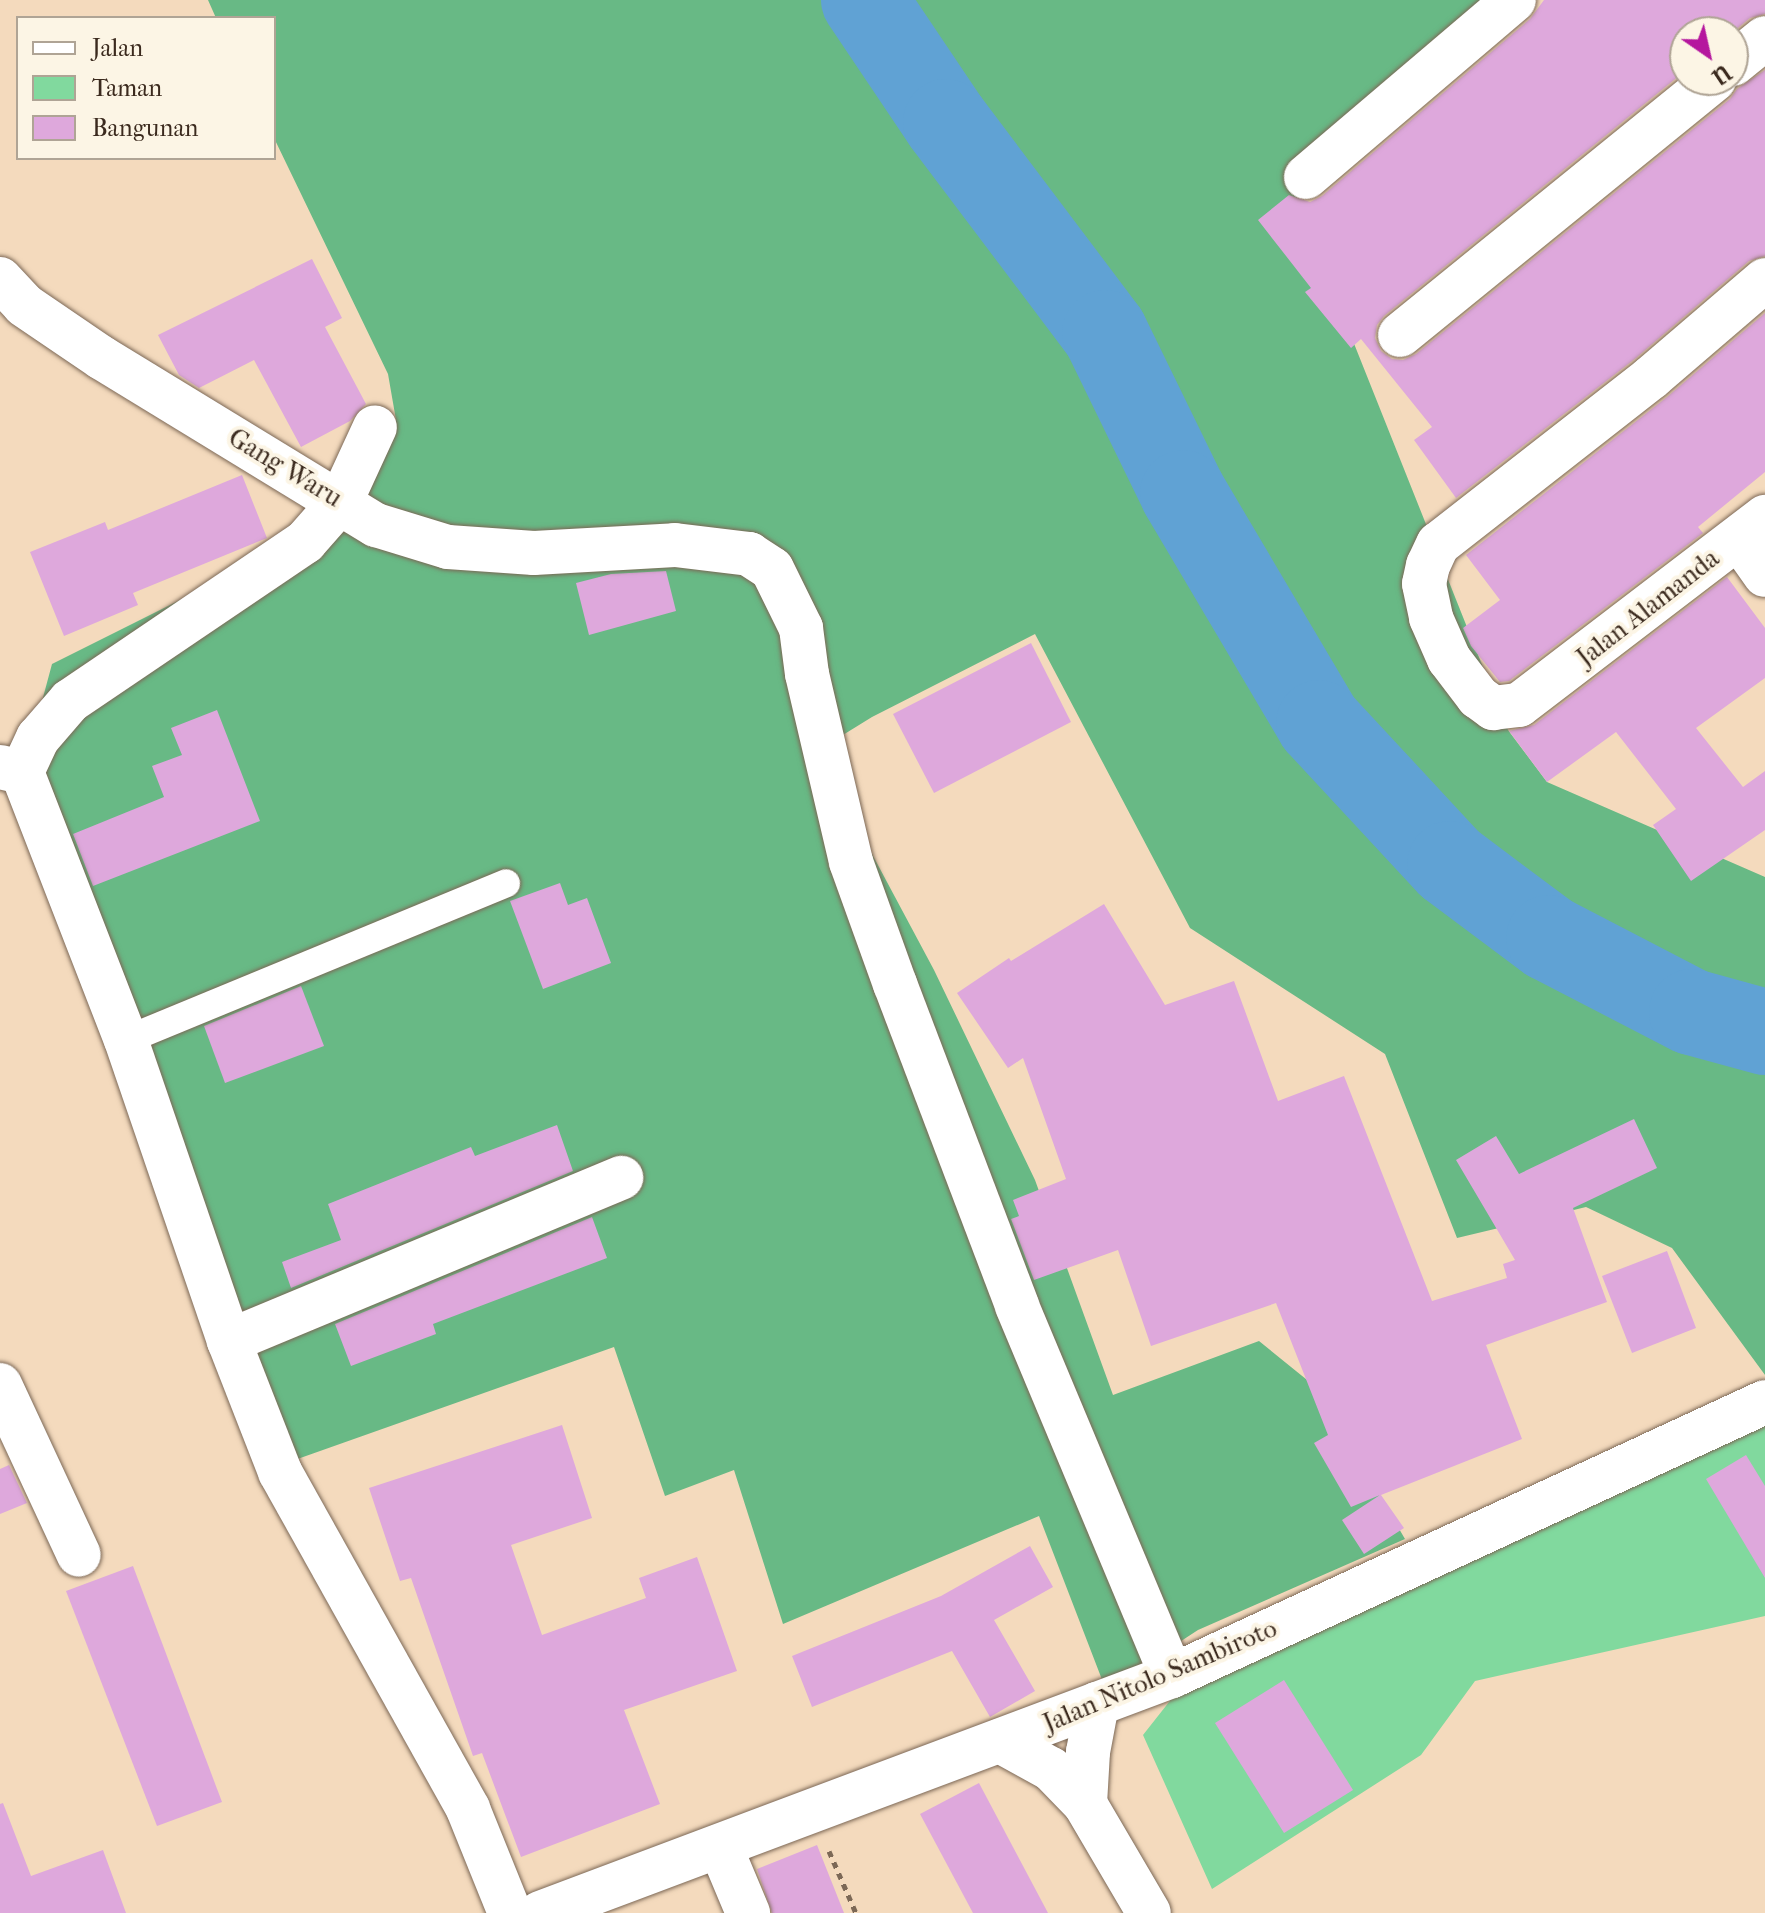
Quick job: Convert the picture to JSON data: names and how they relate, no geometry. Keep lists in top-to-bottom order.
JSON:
{
  "streets": {
    "street": ["Gang Waru", "Jalan Alamanda", "Jalan Nitolo Sambiroto"]
  },
  "crossings": [
    ["Gang Waru", "Jalan Nitolo Sambiroto"]
  ],
  "legend": ["Jalan", "Taman", "Bangunan"],
  "north": "bottom right"
}
